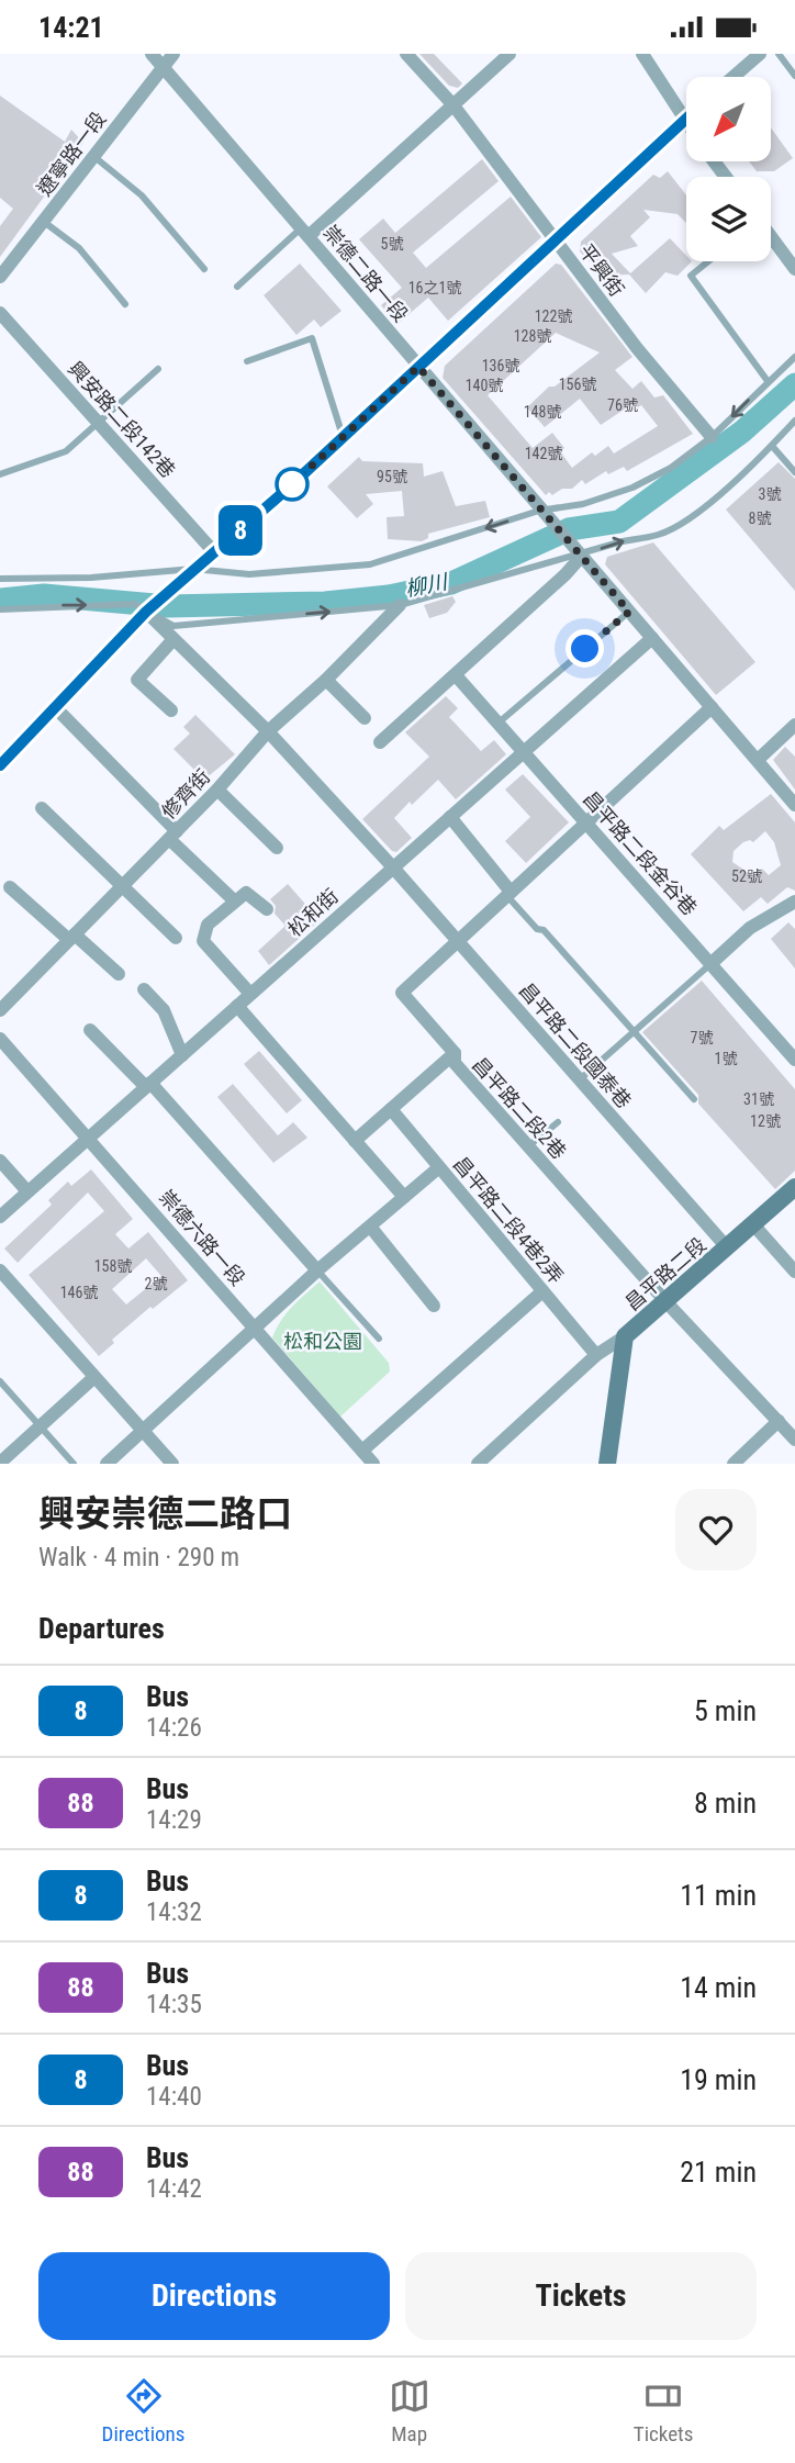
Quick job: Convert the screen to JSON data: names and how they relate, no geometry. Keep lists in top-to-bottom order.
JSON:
{
  "streets": {
    "street": [
      "遼寧路一段",
      "平興街",
      "崇德二路一段",
      "興安路二段142巷",
      "修齊街",
      "昌平路二段金谷巷",
      "松和街",
      "昌平路二段國泰巷",
      "昌平路二段2巷",
      "昌平路二段4巷2弄",
      "崇德六路一段",
      "昌平路二段"
    ]
  },
  "crossings": [
    ["遼寧路一段", "崇德二路一段"],
    ["修齊街", "昌平路二段國泰巷"],
    ["昌平路二段金谷巷", "松和街"],
    ["松和街", "昌平路二段國泰巷"],
    ["松和街", "崇德六路一段"],
    ["昌平路二段國泰巷", "昌平路二段2巷"],
    ["昌平路二段國泰巷", "昌平路二段"],
    ["昌平路二段2巷", "昌平路二段"]
  ],
  "water": ["柳川"],
  "parks": ["松和公園"],
  "lines": ["bus line 8"],
  "house_numbers": [
    "5號",
    "16之1號",
    "122號",
    "128號",
    "136號",
    "156號",
    "140號",
    "76號",
    "148號",
    "142號",
    "95號",
    "3號",
    "8號",
    "52號",
    "7號",
    "1號",
    "31號",
    "12號",
    "158號",
    "2號",
    "146號"
  ],
  "north": "bottom left",
  "page": {
    "status": "14:21",
    "on_map": "8",
    "heading": [
      ["興安崇德二路口", "Walk · 4 min · 290 m"],
      "Departures"
    ],
    "list": [
      {
        "mark": "8",
        "name": "Bus",
        "note": "14:26",
        "value": "5 min"
      },
      {
        "mark": "88",
        "name": "Bus",
        "note": "14:29",
        "value": "8 min"
      },
      {
        "mark": "8",
        "name": "Bus",
        "note": "14:32",
        "value": "11 min"
      },
      {
        "mark": "88",
        "name": "Bus",
        "note": "14:35",
        "value": "14 min"
      },
      {
        "mark": "8",
        "name": "Bus",
        "note": "14:40",
        "value": "19 min"
      },
      {
        "mark": "88",
        "name": "Bus",
        "note": "14:42",
        "value": "21 min"
      }
    ],
    "buttons": ["Directions", "Tickets"],
    "tabs": ["Directions", "Map", "Tickets"]
  }
}
